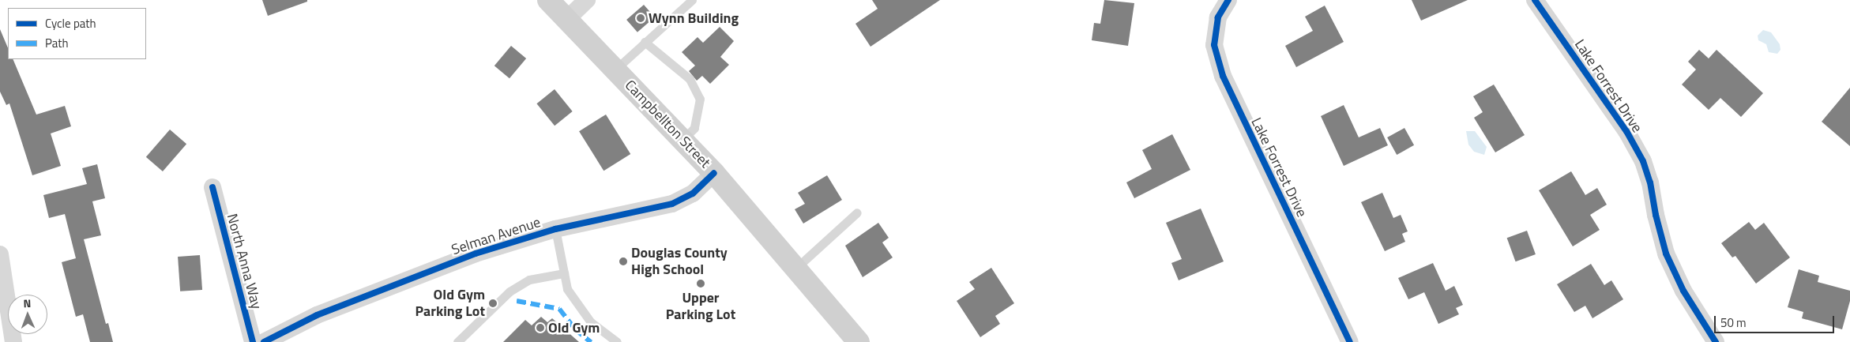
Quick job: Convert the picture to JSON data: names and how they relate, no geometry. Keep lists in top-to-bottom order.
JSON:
{
  "streets": {
    "main road": ["Campbellton Street"],
    "street": ["Lake Forrest Drive", "Selman Avenue", "North Anna Way"]
  },
  "crossings": [
    ["Campbellton Street", "Selman Avenue"]
  ],
  "places": [
    "Wynn Building",
    "Douglas County High School",
    "Upper Parking Lot",
    "Old Gym Parking Lot",
    "Old Gym"
  ],
  "legend": ["Cycle path", "Path"],
  "scale_bar": "50 m",
  "north": "top"
}
